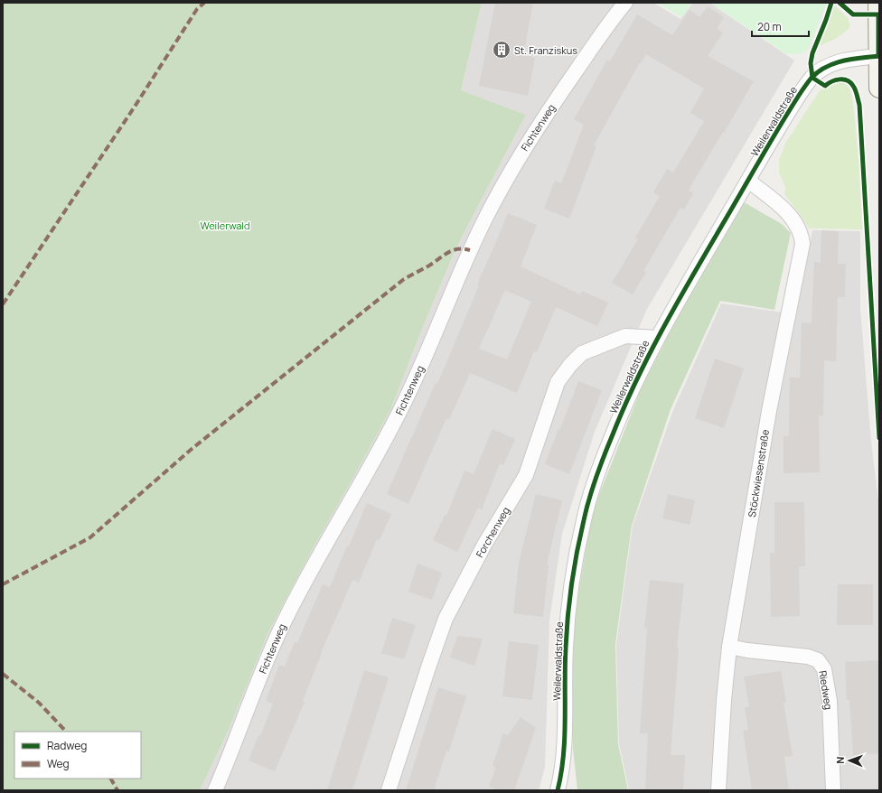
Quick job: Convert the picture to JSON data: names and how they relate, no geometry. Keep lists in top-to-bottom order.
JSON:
{
  "streets": {
    "street": [
      "Weilerwaldstraße",
      "Fichtenweg",
      "Stöckwiesenstraße",
      "Forchenweg",
      "Riedweg"
    ]
  },
  "crossings": [
    ["Weilerwaldstraße", "Stöckwiesenstraße"],
    ["Weilerwaldstraße", "Forchenweg"],
    ["Stöckwiesenstraße", "Riedweg"]
  ],
  "parks": ["Weilerwald"],
  "places": {
    "building": ["St. Franziskus"]
  },
  "legend": ["Radweg", "Weg"],
  "scale_bar": "20 m",
  "north": "left"
}
